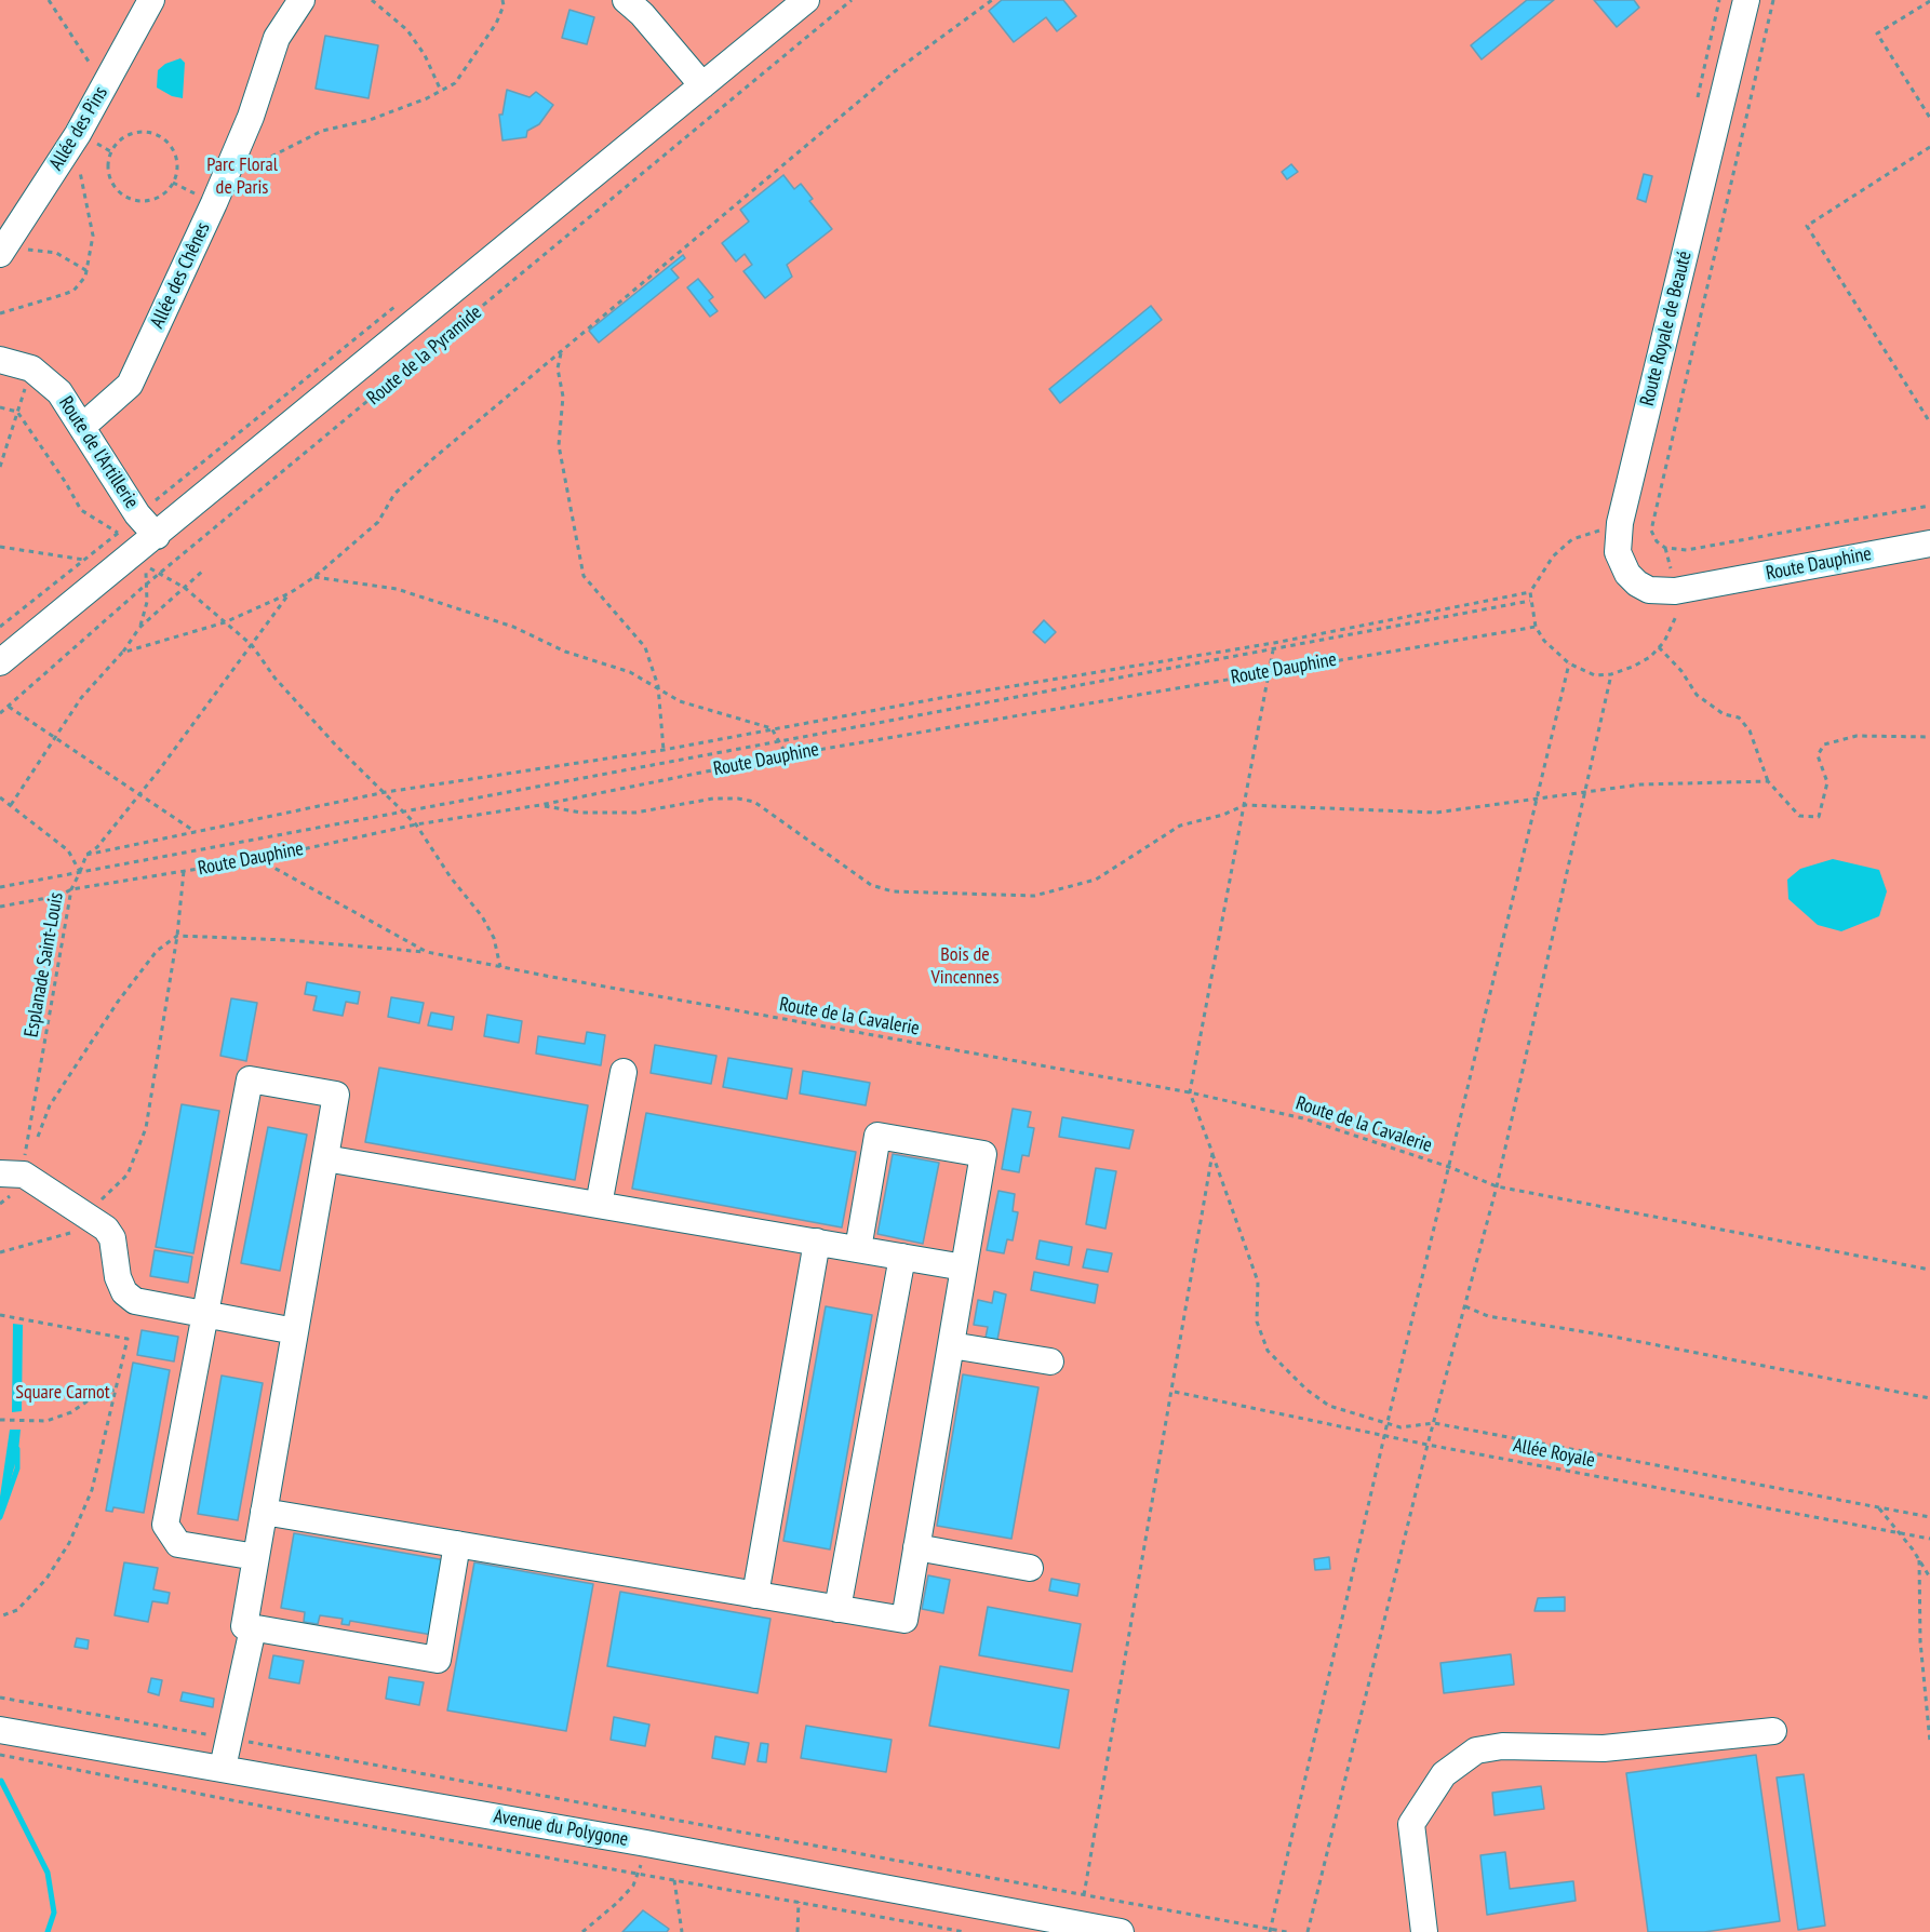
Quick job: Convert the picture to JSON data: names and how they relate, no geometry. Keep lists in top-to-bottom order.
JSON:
{
  "streets": {
    "street": [
      "Allée des Pins",
      "Allée des Chênes",
      "Route Royale de Beauté",
      "Route de la Pyramide",
      "Route de l'Artillerie",
      "Route Dauphine",
      "Avenue du Polygone"
    ],
    "path": ["Esplanade Saint-Louis", "Route de la Cavalerie", "Allée Royale"]
  },
  "crossings": [
    ["Allée des Chênes", "Route de l'Artillerie"],
    ["Route Royale de Beauté", "Route Dauphine"],
    ["Route de la Pyramide", "Route de l'Artillerie"],
    ["Route Dauphine", "Esplanade Saint-Louis"],
    ["Route Dauphine", "Route de la Cavalerie"],
    ["Route de la Cavalerie", "Allée Royale"]
  ],
  "parks": ["Parc Floral de Paris", "Bois de Vincennes", "Square Carnot"]
}
